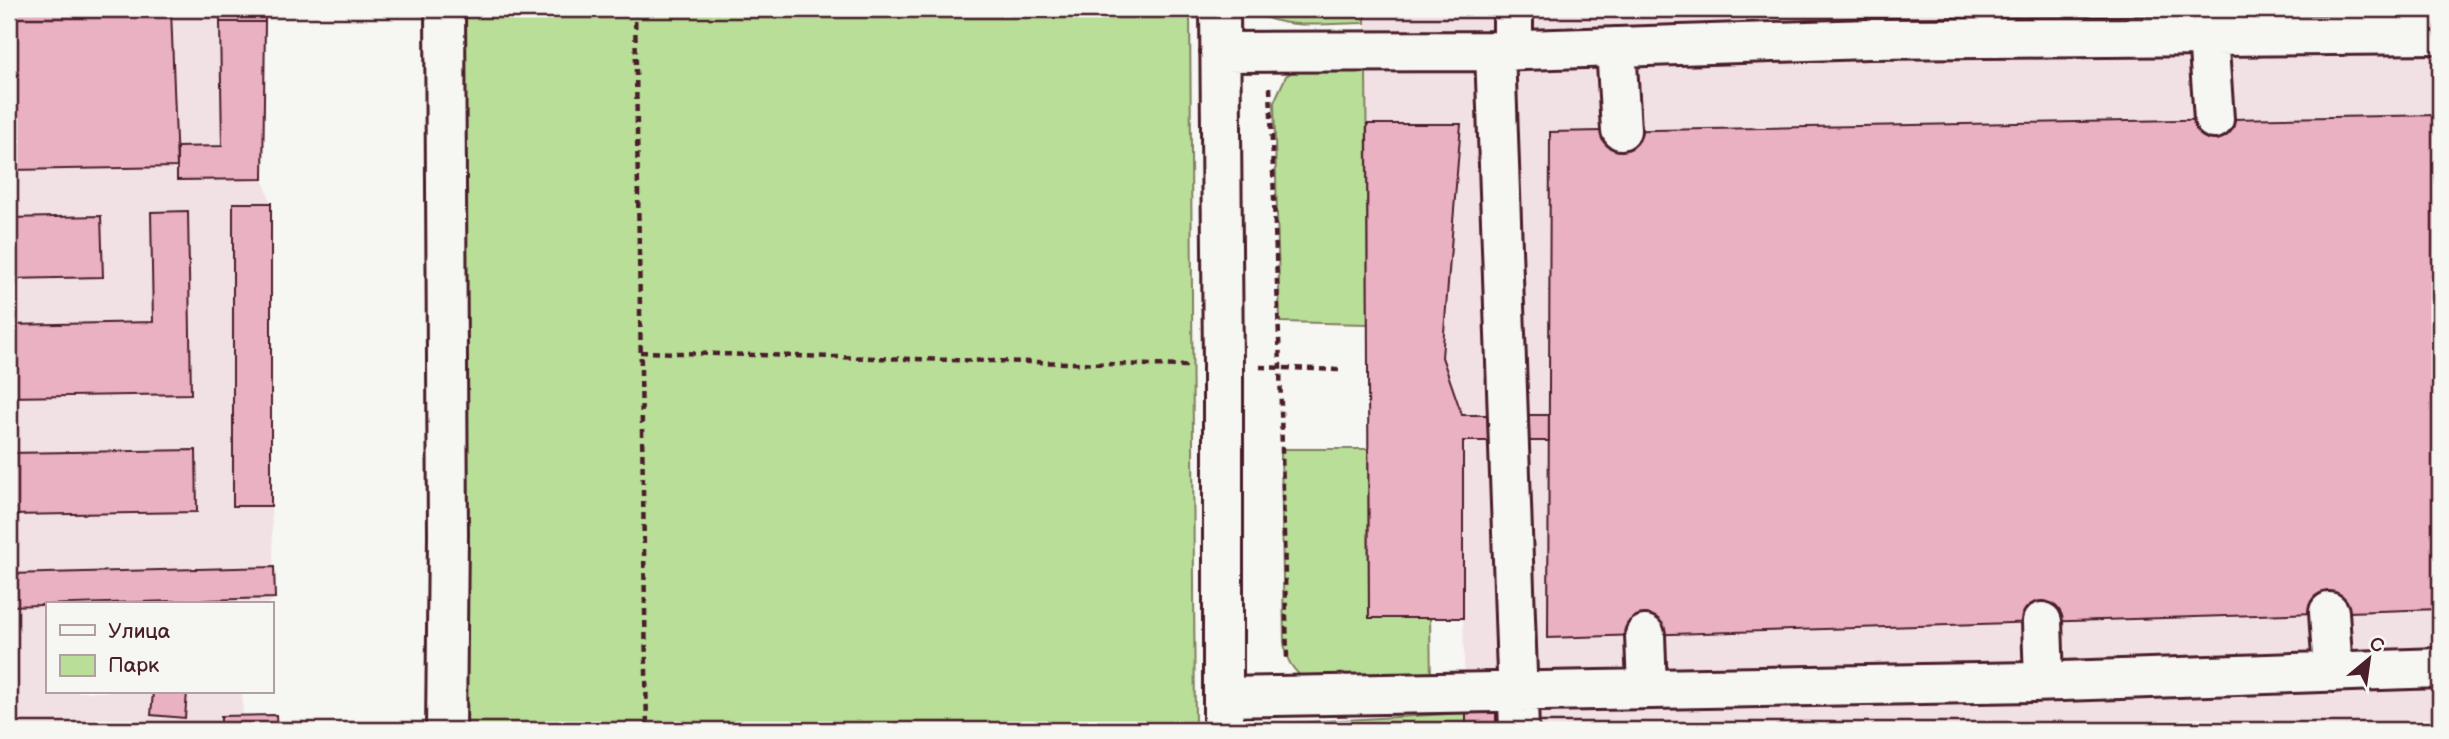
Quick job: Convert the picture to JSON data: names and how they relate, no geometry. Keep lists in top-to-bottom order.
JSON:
{
  "legend": ["Улица", "Парк"],
  "north": "top right"
}
